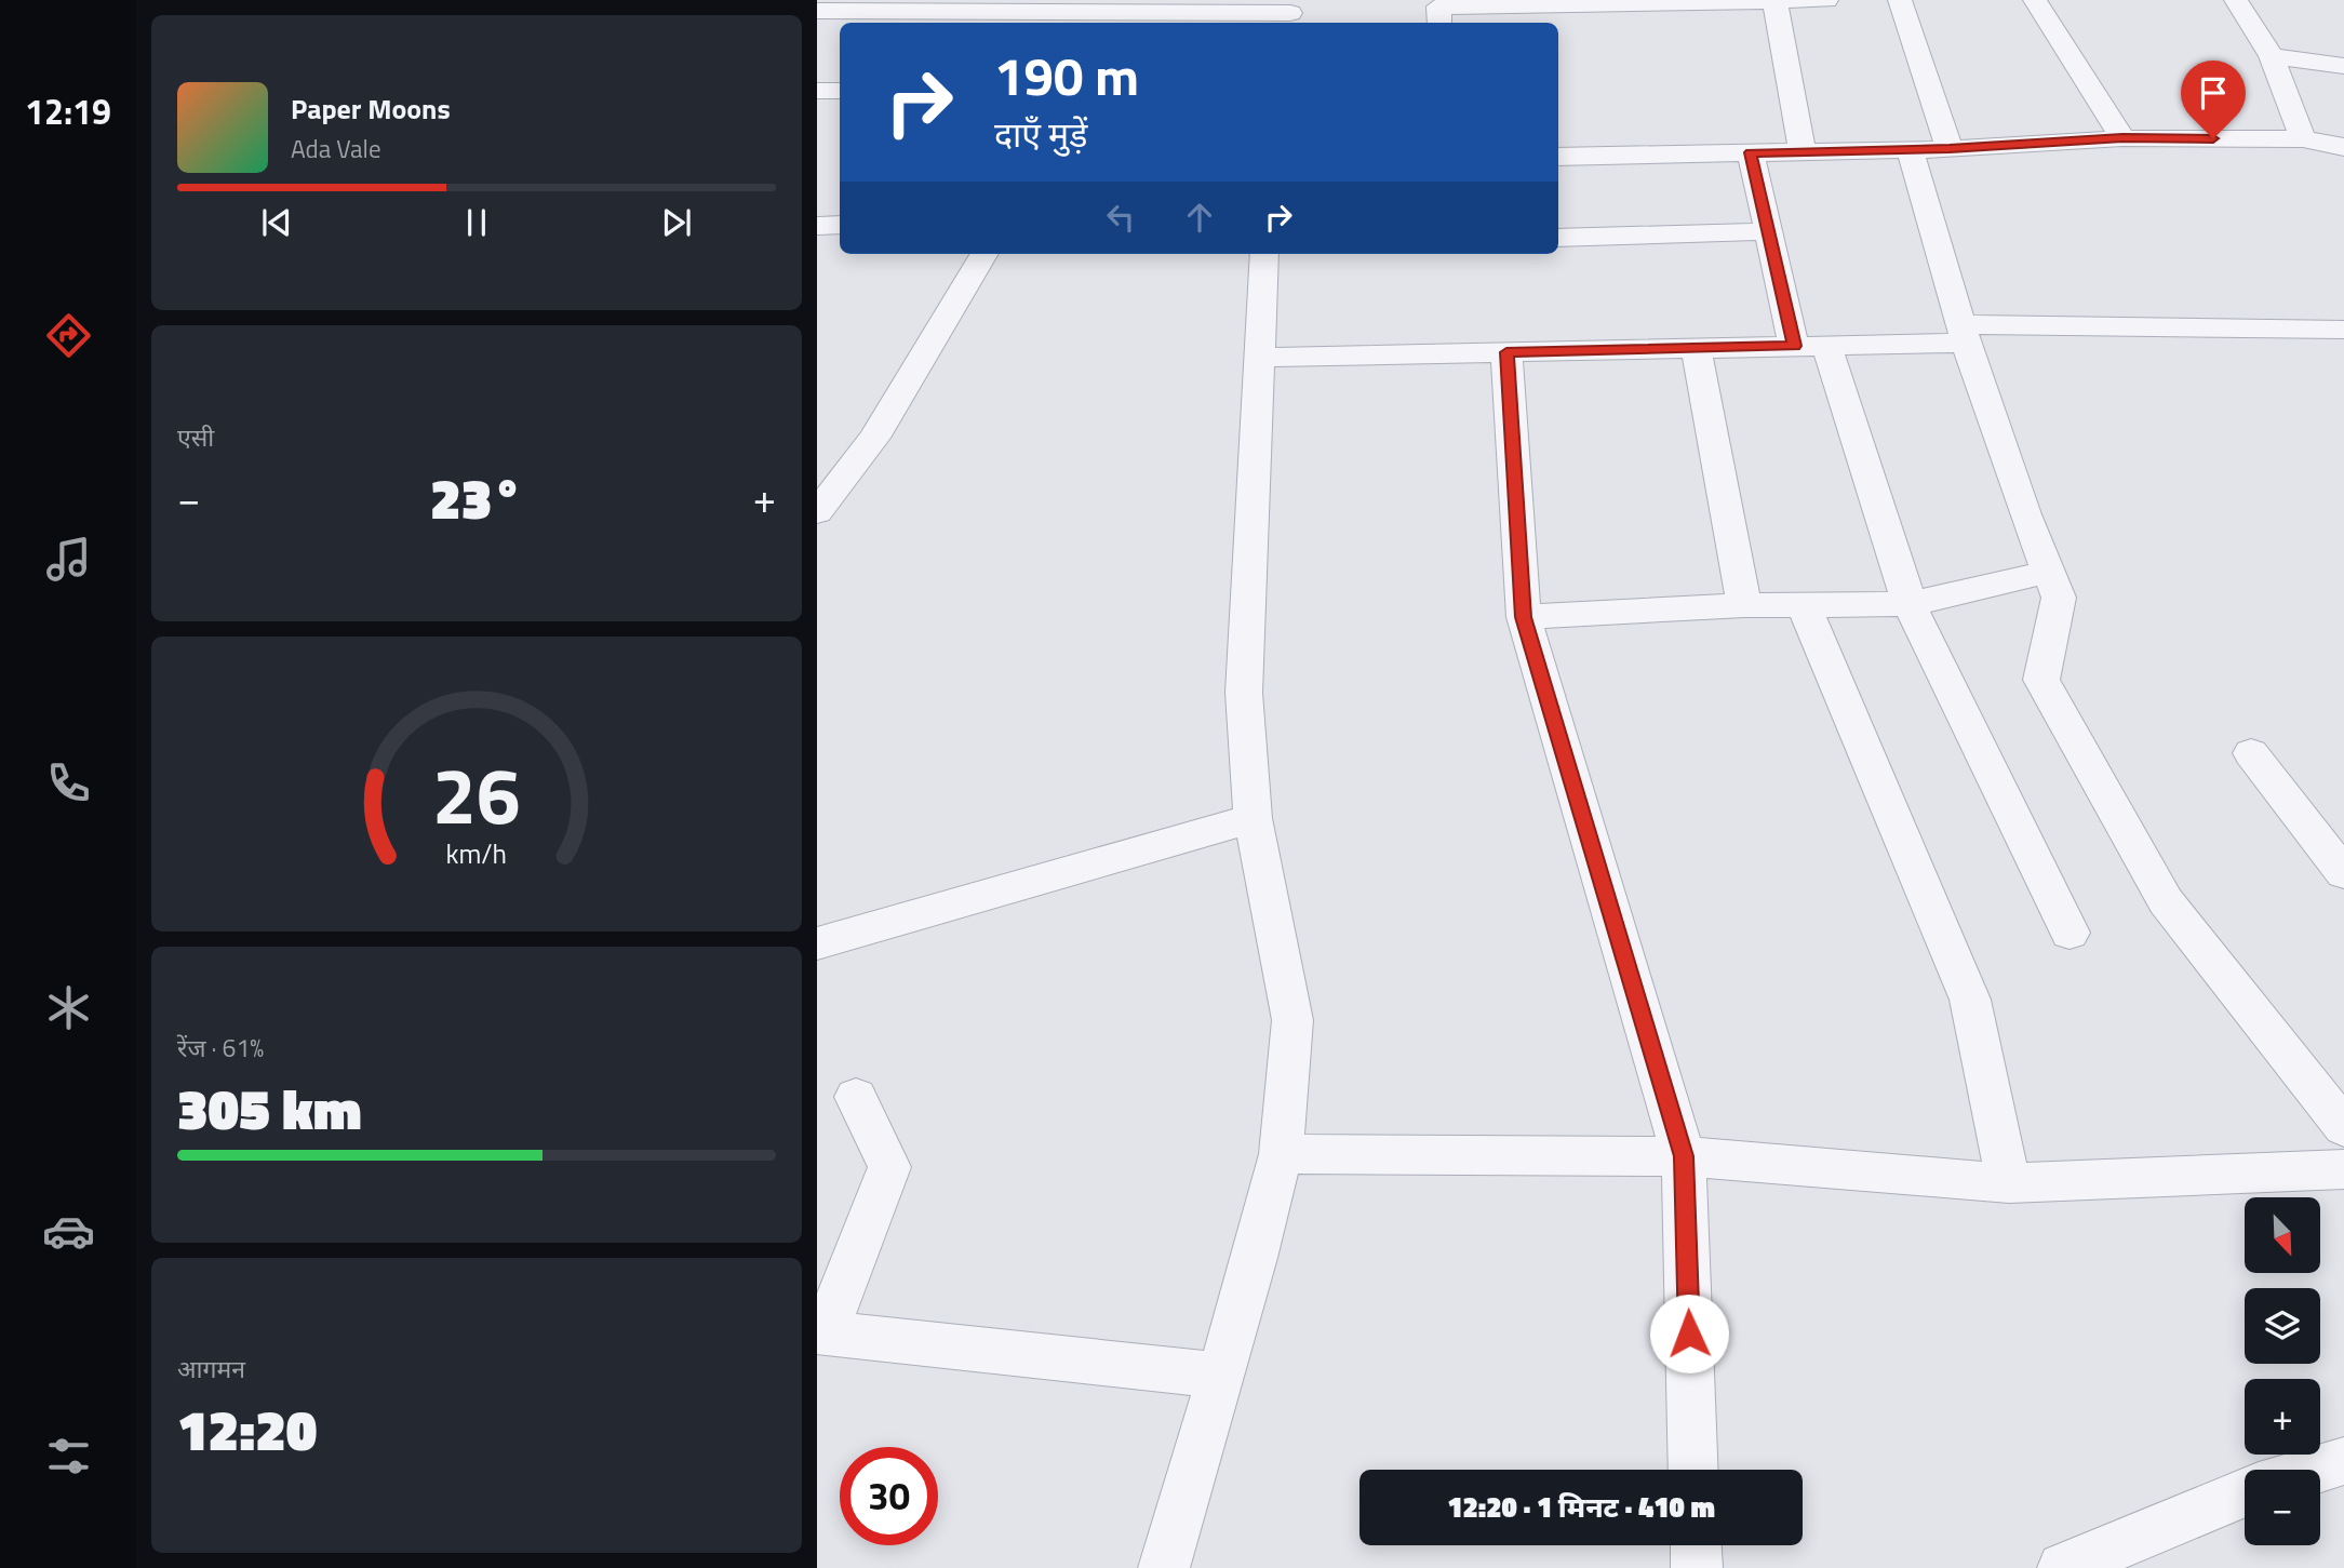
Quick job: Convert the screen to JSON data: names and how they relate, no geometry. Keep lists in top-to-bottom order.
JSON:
{
  "north": "bottom right",
  "page": {
    "tabs": "12:19",
    "turn": ["190 m", "दाएँ मुड़ें"],
    "song": ["Paper Moons", "Ada Vale"],
    "tile": [
      "एसी",
      ["रेंज · 61%", "305 km"],
      ["आगमन", "12:20"]
    ],
    "heat": ["−", "23°", "+"],
    "map_buttons": ["+", "−"],
    "limit": "30",
    "trip": "12:20 · 1 मिनट · 410 m",
    "gauge": ["26", "km/h"]
  }
}
